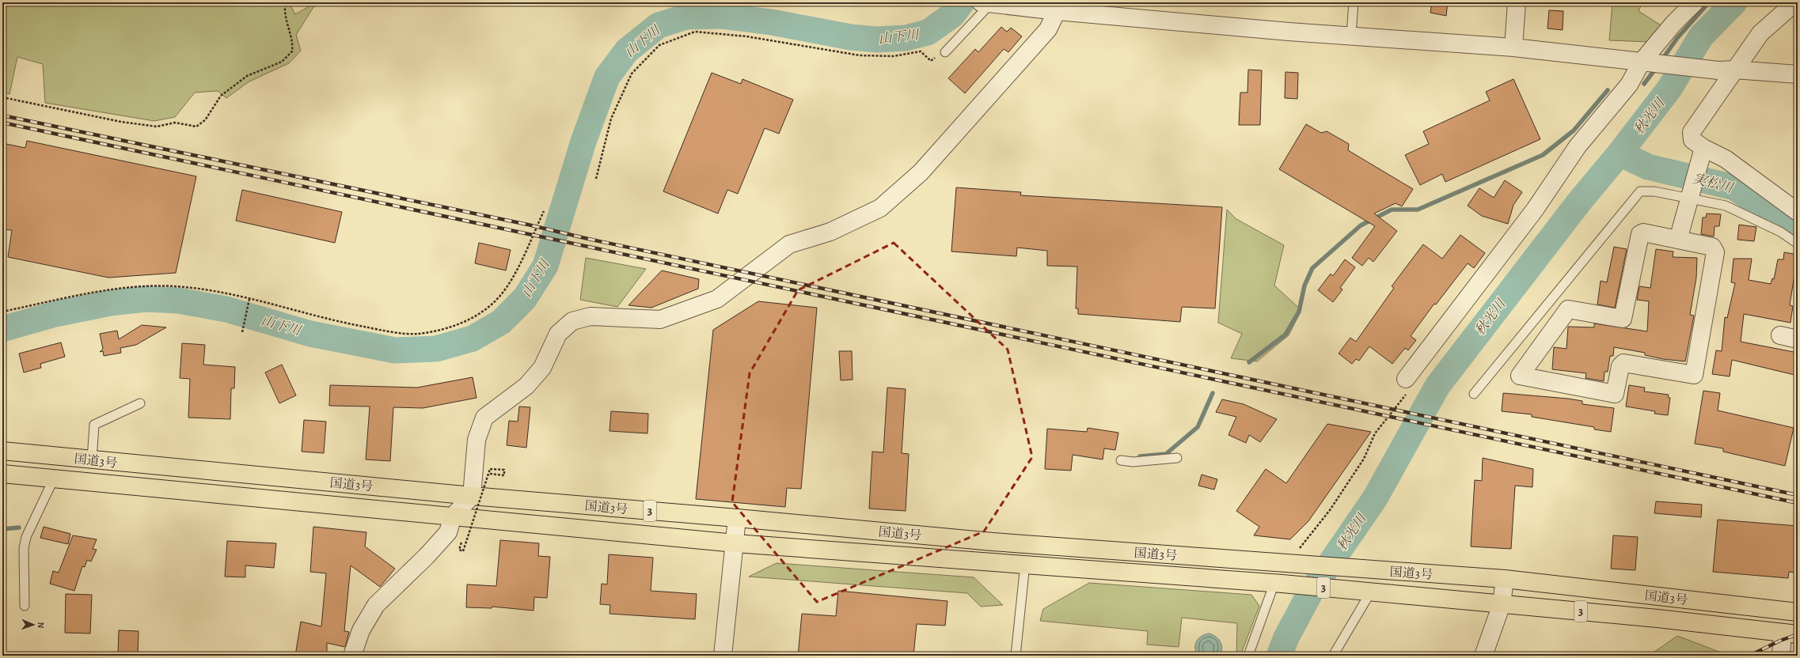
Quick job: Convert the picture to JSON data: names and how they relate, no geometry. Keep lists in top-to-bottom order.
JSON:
{
  "streets": {
    "highway": ["国道3号", "3"]
  },
  "water": ["山下川", "秋光川", "実松川"],
  "north": "right"
}
